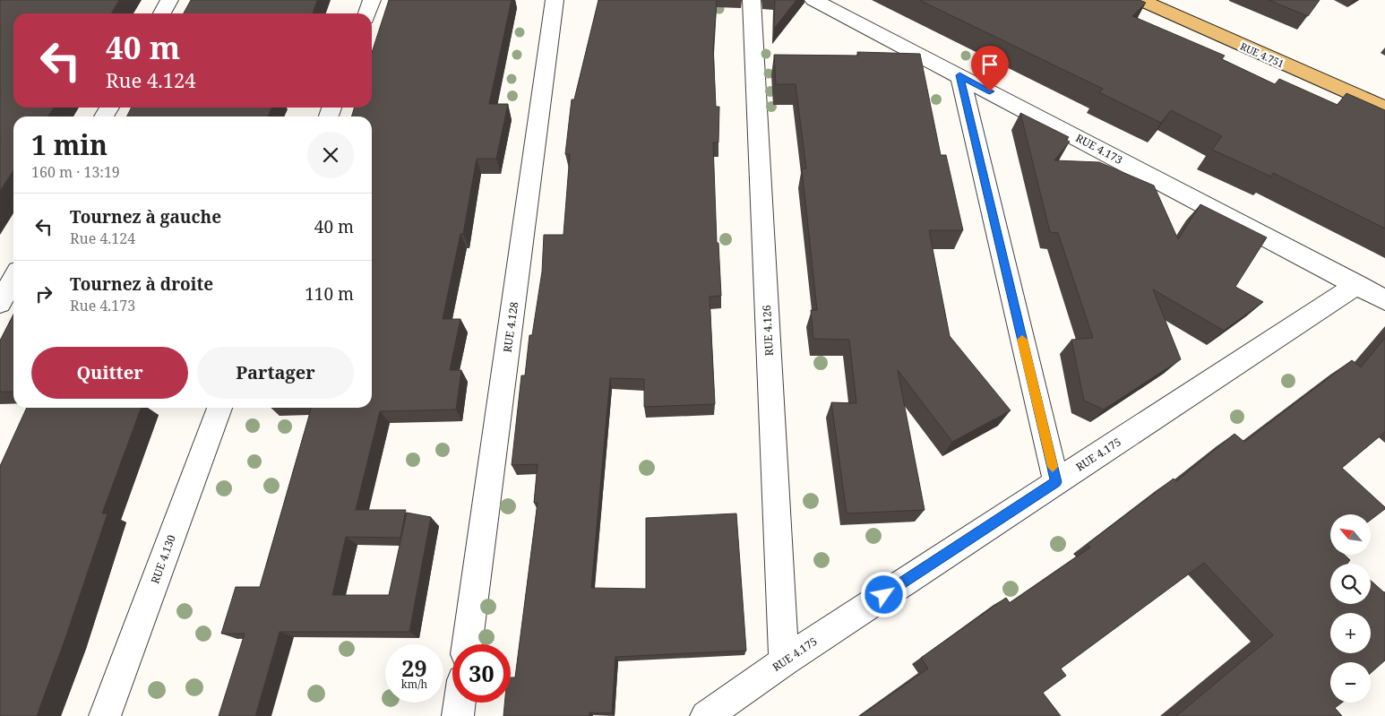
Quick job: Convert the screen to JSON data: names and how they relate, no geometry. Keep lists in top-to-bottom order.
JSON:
{
  "streets": {
    "main road": ["RUE 4.751"],
    "street": [
      "RUE 4.173",
      "RUE 4.128",
      "RUE 4.126",
      "RUE 4.175",
      "RUE 4.130"
    ]
  },
  "crossings": [
    ["RUE 4.173", "RUE 4.175"],
    ["RUE 4.126", "RUE 4.175"]
  ],
  "north": "top left",
  "page": {
    "turn": ["40 m", "Rue 4.124"],
    "heading": ["1 min", "160 m · 13:19"],
    "list": [
      {
        "name": "Tournez à gauche",
        "note": "Rue 4.124",
        "value": "40 m"
      },
      {
        "name": "Tournez à droite",
        "note": "Rue 4.173",
        "value": "110 m"
      }
    ],
    "buttons": ["Quitter", "Partager"],
    "map_buttons": ["+", "−"],
    "speed": "29 km/h",
    "limit": "30"
  }
}
